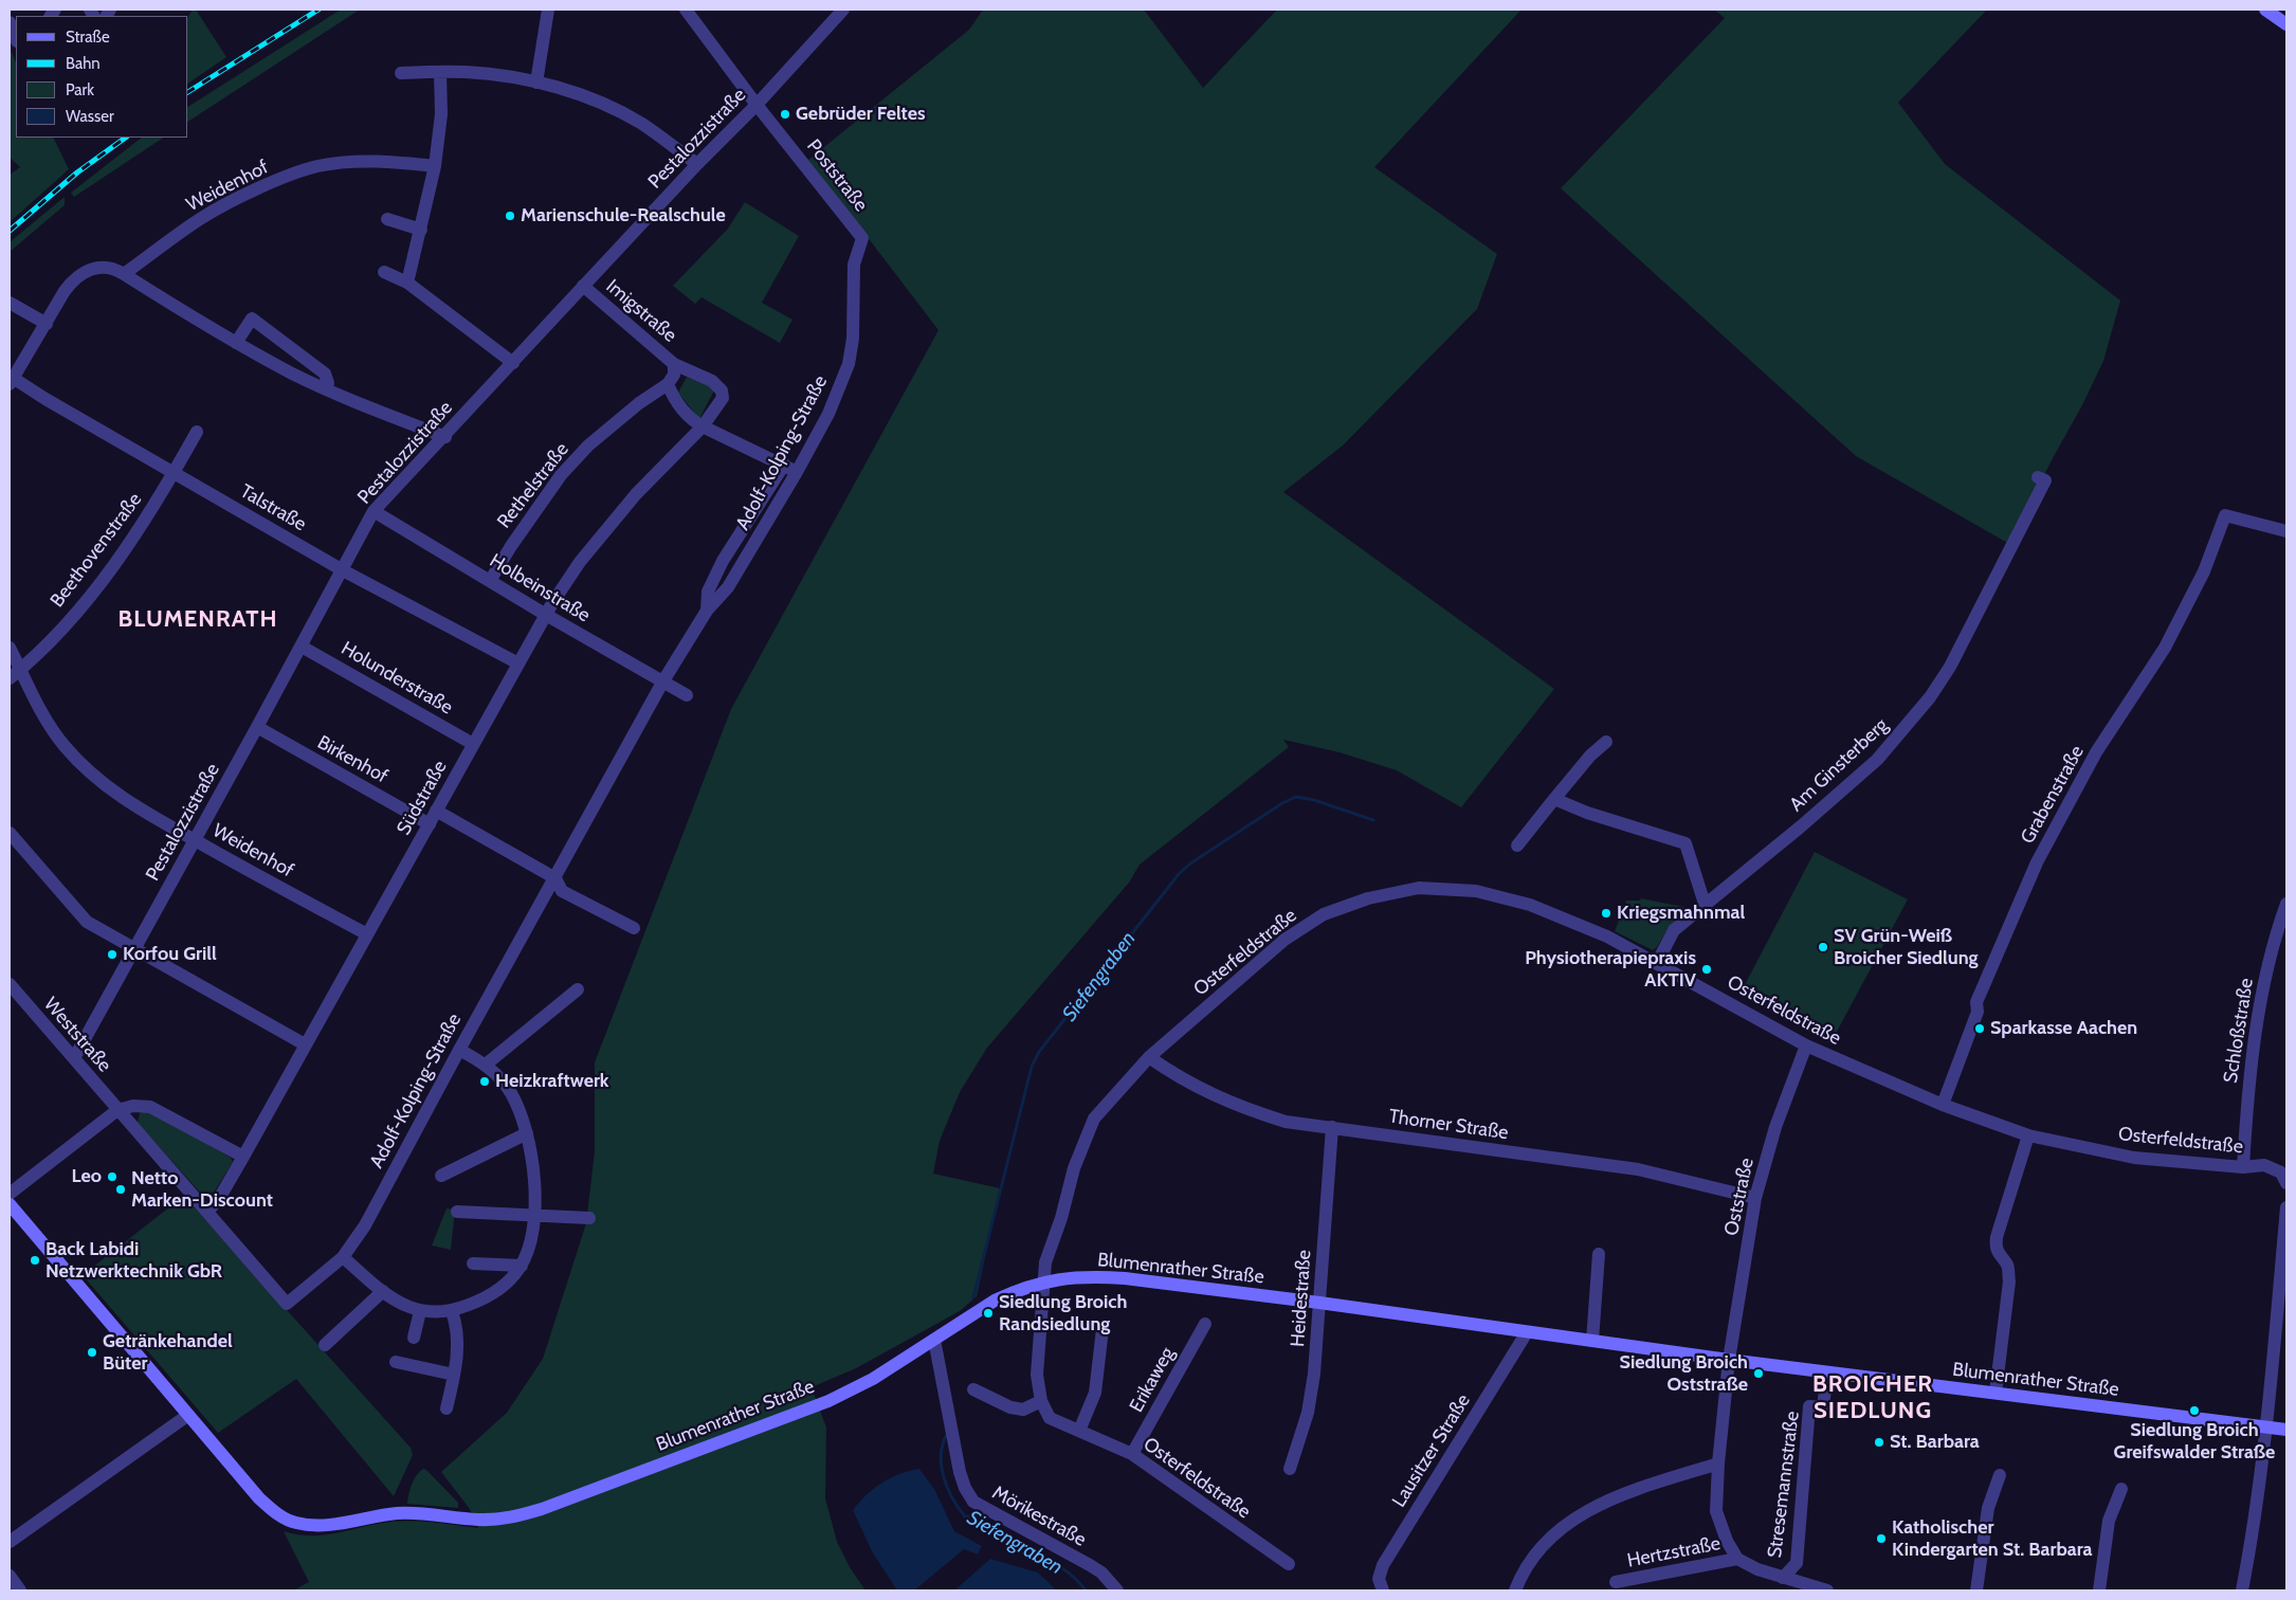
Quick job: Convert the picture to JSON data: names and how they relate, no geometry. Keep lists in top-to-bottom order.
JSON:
{
  "streets": {
    "street": [
      "Pestalozzistraße",
      "Poststraße",
      "Weidenhof",
      "Imigstraße",
      "Adolf-Kolping-Straße",
      "Rethelstraße",
      "Talstraße",
      "Beethovenstraße",
      "Holbeinstraße",
      "Holunderstraße",
      "Birkenhof",
      "Am Ginsterberg",
      "Grabenstraße",
      "Südstraße",
      "Osterfeldstraße",
      "Schloßstraße",
      "Weststraße",
      "Thorner Straße",
      "Oststraße",
      "Blumenrather Straße",
      "Heidestraße",
      "Erikaweg",
      "Lausitzer Straße",
      "Stresemannstraße",
      "Mörikestraße",
      "Hertzstraße"
    ]
  },
  "crossings": [
    ["Pestalozzistraße", "Poststraße"],
    ["Pestalozzistraße", "Weidenhof"],
    ["Pestalozzistraße", "Imigstraße"],
    ["Pestalozzistraße", "Talstraße"],
    ["Pestalozzistraße", "Holbeinstraße"],
    ["Pestalozzistraße", "Holunderstraße"],
    ["Pestalozzistraße", "Birkenhof"],
    ["Pestalozzistraße", "Weststraße"],
    ["Poststraße", "Adolf-Kolping-Straße"],
    ["Weidenhof", "Beethovenstraße"],
    ["Weidenhof", "Südstraße"],
    ["Imigstraße", "Rethelstraße"],
    ["Imigstraße", "Südstraße"],
    ["Adolf-Kolping-Straße", "Holbeinstraße"],
    ["Adolf-Kolping-Straße", "Weststraße"],
    ["Rethelstraße", "Holbeinstraße"],
    ["Talstraße", "Beethovenstraße"],
    ["Talstraße", "Südstraße"],
    ["Holbeinstraße", "Südstraße"],
    ["Holunderstraße", "Südstraße"],
    ["Birkenhof", "Südstraße"],
    ["Am Ginsterberg", "Osterfeldstraße"],
    ["Grabenstraße", "Osterfeldstraße"],
    ["Südstraße", "Weststraße"],
    ["Osterfeldstraße", "Schloßstraße"],
    ["Osterfeldstraße", "Thorner Straße"],
    ["Osterfeldstraße", "Oststraße"],
    ["Osterfeldstraße", "Blumenrather Straße"],
    ["Osterfeldstraße", "Erikaweg"],
    ["Thorner Straße", "Oststraße"],
    ["Thorner Straße", "Heidestraße"],
    ["Oststraße", "Blumenrather Straße"],
    ["Oststraße", "Hertzstraße"],
    ["Blumenrather Straße", "Heidestraße"],
    ["Blumenrather Straße", "Lausitzer Straße"],
    ["Blumenrather Straße", "Stresemannstraße"],
    ["Blumenrather Straße", "Mörikestraße"]
  ],
  "districts": ["BLUMENRATH", "BROICHER SIEDLUNG"],
  "water": ["Siefengraben"],
  "places": [
    "Gebrüder Feltes",
    "Marienschule-Realschule",
    "Kriegsmahnmal",
    "SV Grün-Weiß Broicher Siedlung",
    "Korfou Grill",
    "Physiotherapiepraxis AKTIV",
    "Sparkasse Aachen",
    "Heizkraftwerk",
    "Leo",
    "Netto Marken-Discount",
    "Back Labidi Netzwerktechnik GbR",
    "Siedlung Broich Randsiedlung",
    "Getränkehandel Büter",
    "Siedlung Broich Oststraße",
    "Siedlung Broich Greifswalder Straße",
    "St. Barbara",
    "Katholischer Kindergarten St. Barbara"
  ],
  "legend": [
    "Straße",
    "Bahn",
    "Park",
    "Wasser"
  ]
}
